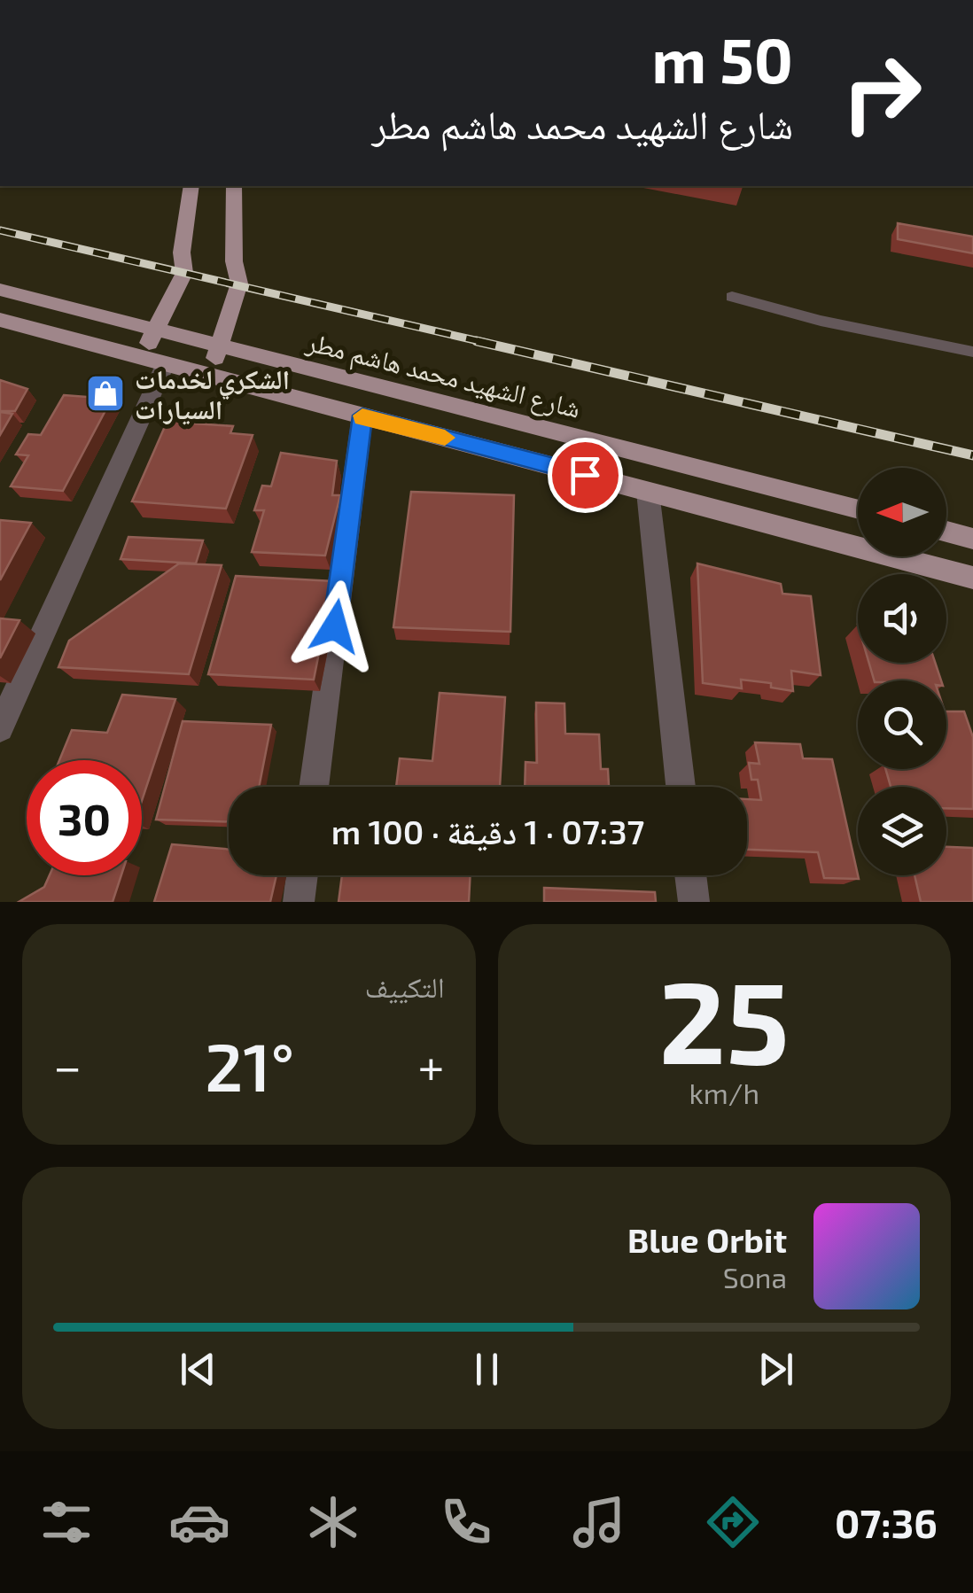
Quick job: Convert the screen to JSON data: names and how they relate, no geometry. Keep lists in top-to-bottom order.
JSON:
{
  "streets": {
    "main road": ["شارع الشهيد محمد هاشم مطر"]
  },
  "places": {
    "shop": ["الشكري لخدمات السيارات"]
  },
  "north": "left",
  "page": {
    "turn": ["50 m", "شارع الشهيد محمد هاشم مطر"],
    "limit": "30",
    "trip": "07:37 · 1 دقيقة · 100 m",
    "tile": [
      ["25", "km/h"],
      "التكييف"
    ],
    "heat": ["−", "21°", "+"],
    "song": ["Blue Orbit", "Sona"],
    "tabs": "07:36"
  }
}
